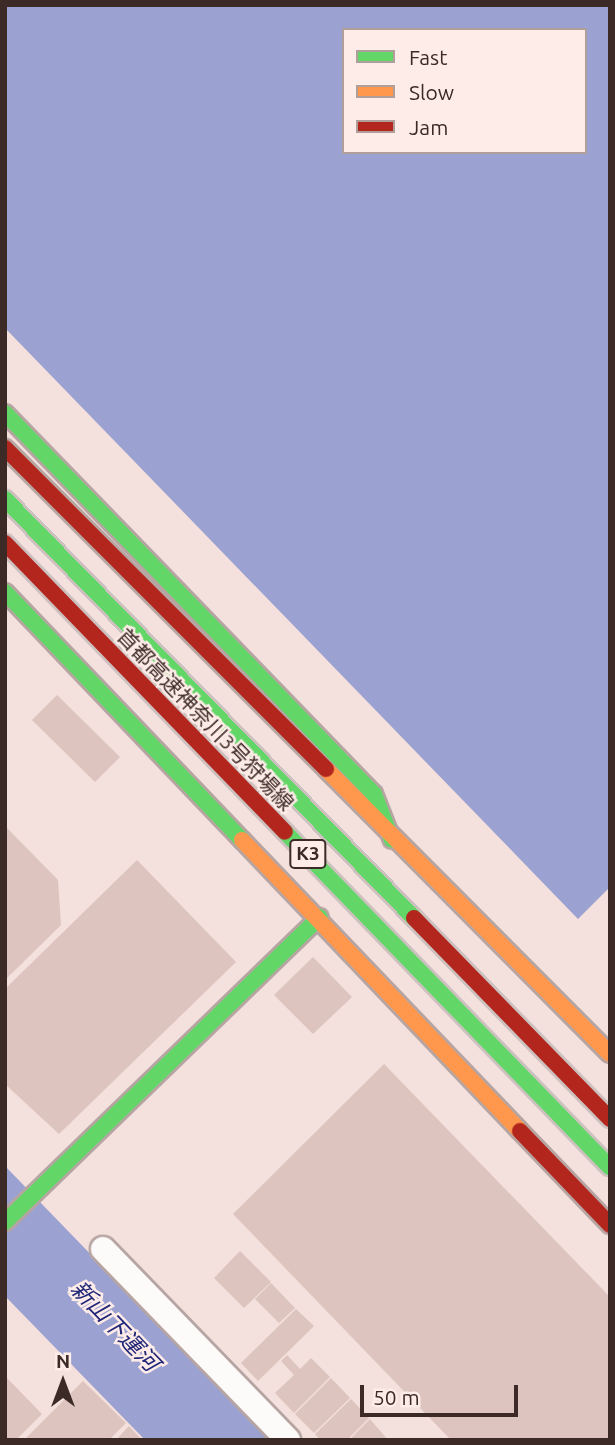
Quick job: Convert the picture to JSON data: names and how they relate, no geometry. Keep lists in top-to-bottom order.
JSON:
{
  "streets": {
    "main road": ["首都高速神奈川3号狩場線", "K3"]
  },
  "water": ["新山下運河"],
  "legend": ["Fast", "Slow", "Jam"],
  "scale_bar": "50 m",
  "north": "top"
}
